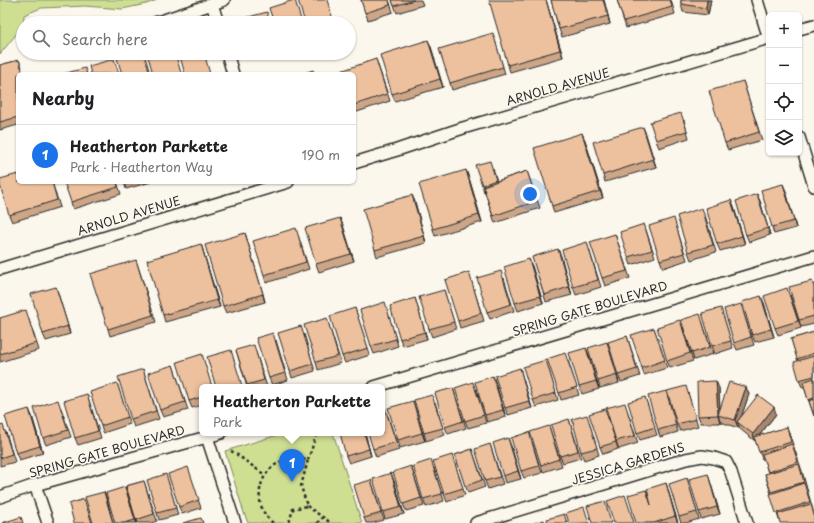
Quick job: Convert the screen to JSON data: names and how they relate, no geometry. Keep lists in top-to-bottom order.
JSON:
{
  "streets": {
    "street": ["ARNOLD AVENUE", "SPRING GATE BOULEVARD", "JESSICA GARDENS"]
  },
  "page": {
    "map_buttons": ["+", "−"],
    "search": "Search here",
    "heading": "Nearby",
    "list": [
      {
        "mark": "1",
        "name": "Heatherton Parkette",
        "note": "Park · Heatherton Way",
        "value": "190 m"
      }
    ],
    "popup": ["Heatherton Parkette", "Park"],
    "pins": "1"
  }
}
